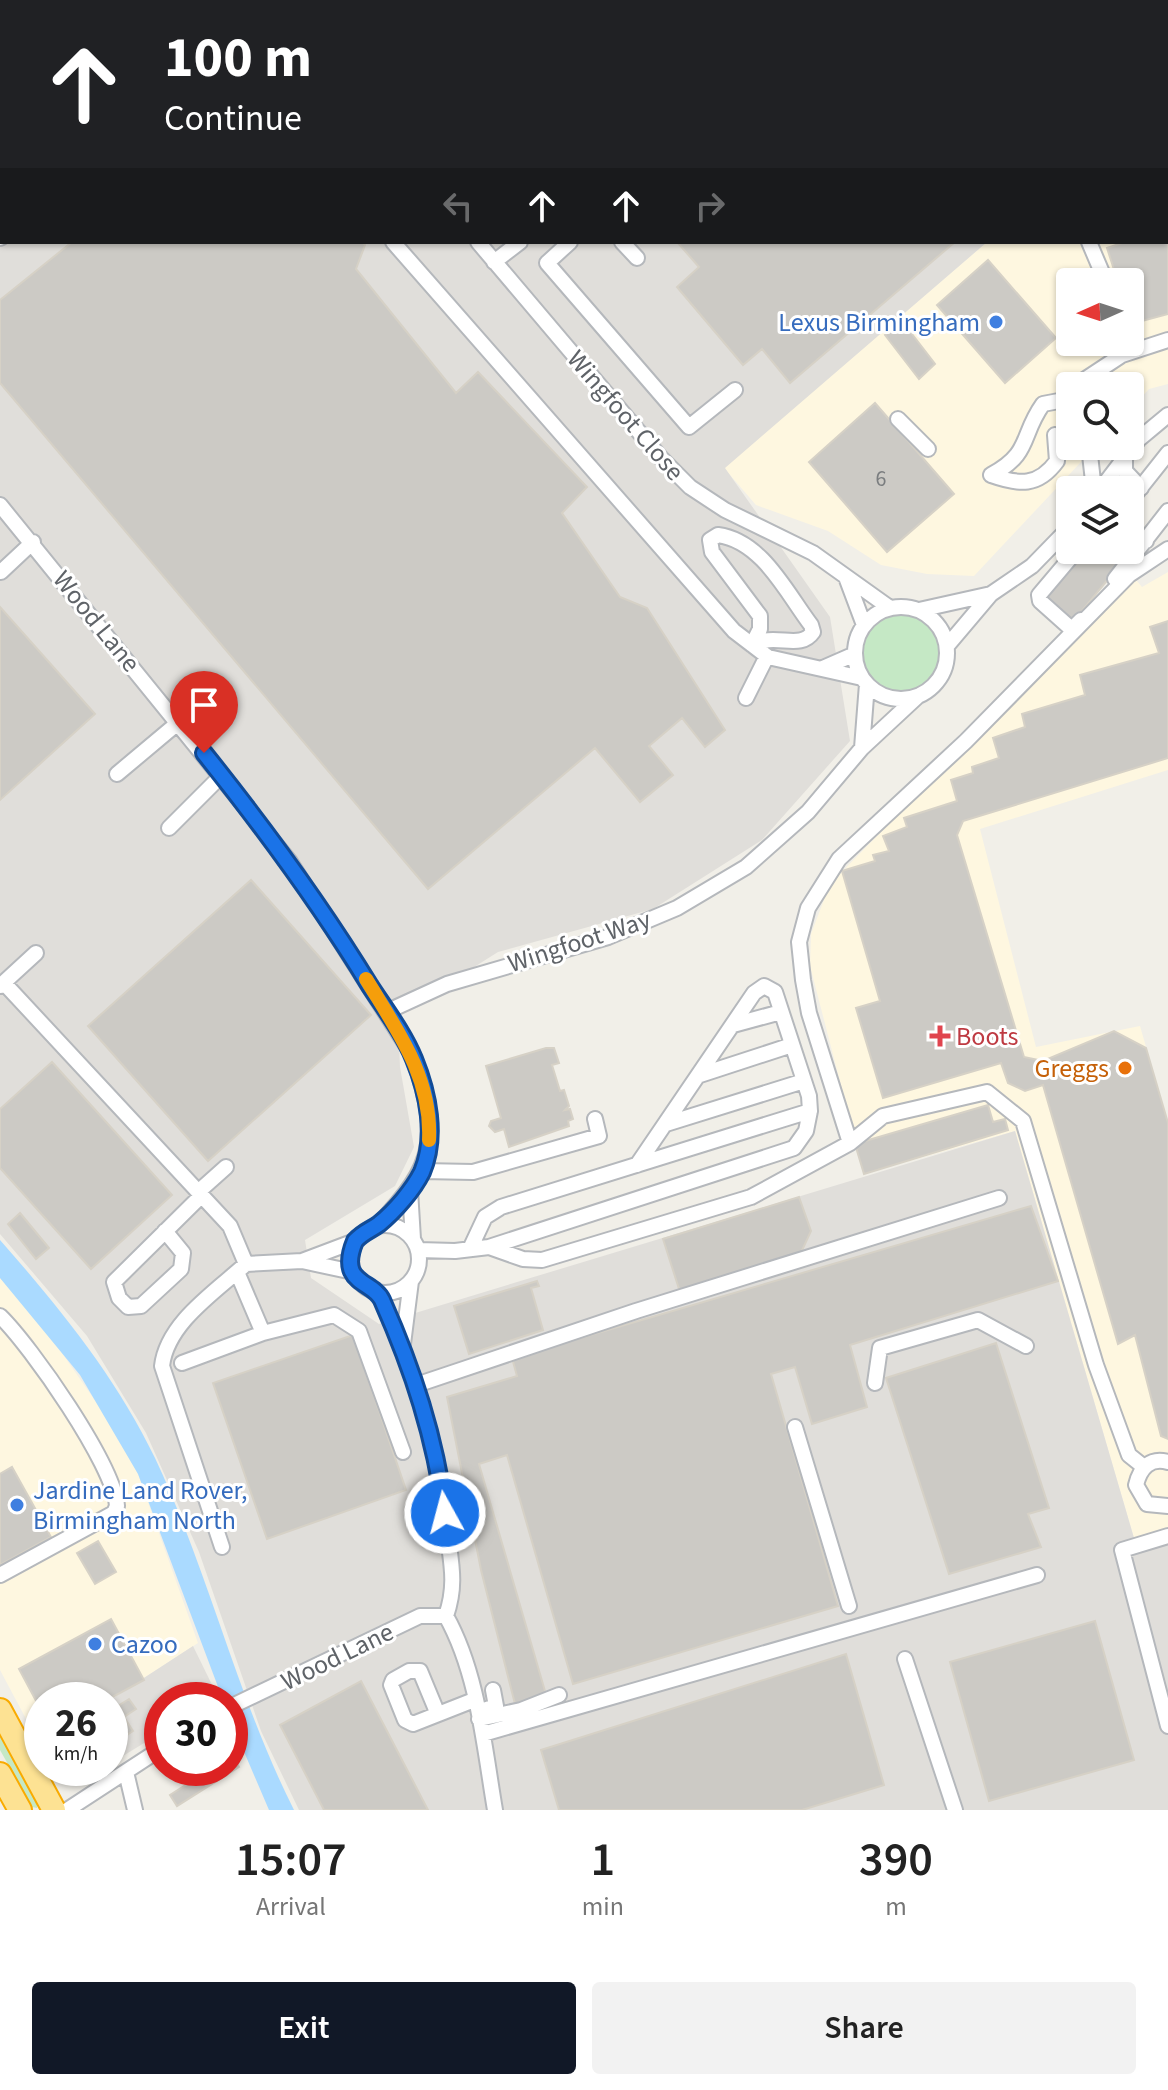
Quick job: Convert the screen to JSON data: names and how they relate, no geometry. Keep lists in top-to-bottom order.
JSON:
{
  "streets": {
    "street": ["Wingfoot Close", "Wood Lane", "Wingfoot Way"]
  },
  "crossings": [
    ["Wingfoot Close", "Wingfoot Way"],
    ["Wood Lane", "Wingfoot Way"]
  ],
  "places": {
    "other": [
      "Lexus Birmingham",
      "Greggs",
      "Jardine Land Rover, Birmingham North",
      "Cazoo"
    ],
    "health": ["Boots"]
  },
  "house_numbers": ["6"],
  "north": "left",
  "page": {
    "turn": ["100 m", "Continue"],
    "speed": "26 km/h",
    "limit": "30",
    "eta": [
      "15:07",
      "Arrival",
      "1",
      "min",
      "390",
      "m"
    ],
    "buttons": ["Exit", "Share"]
  }
}
